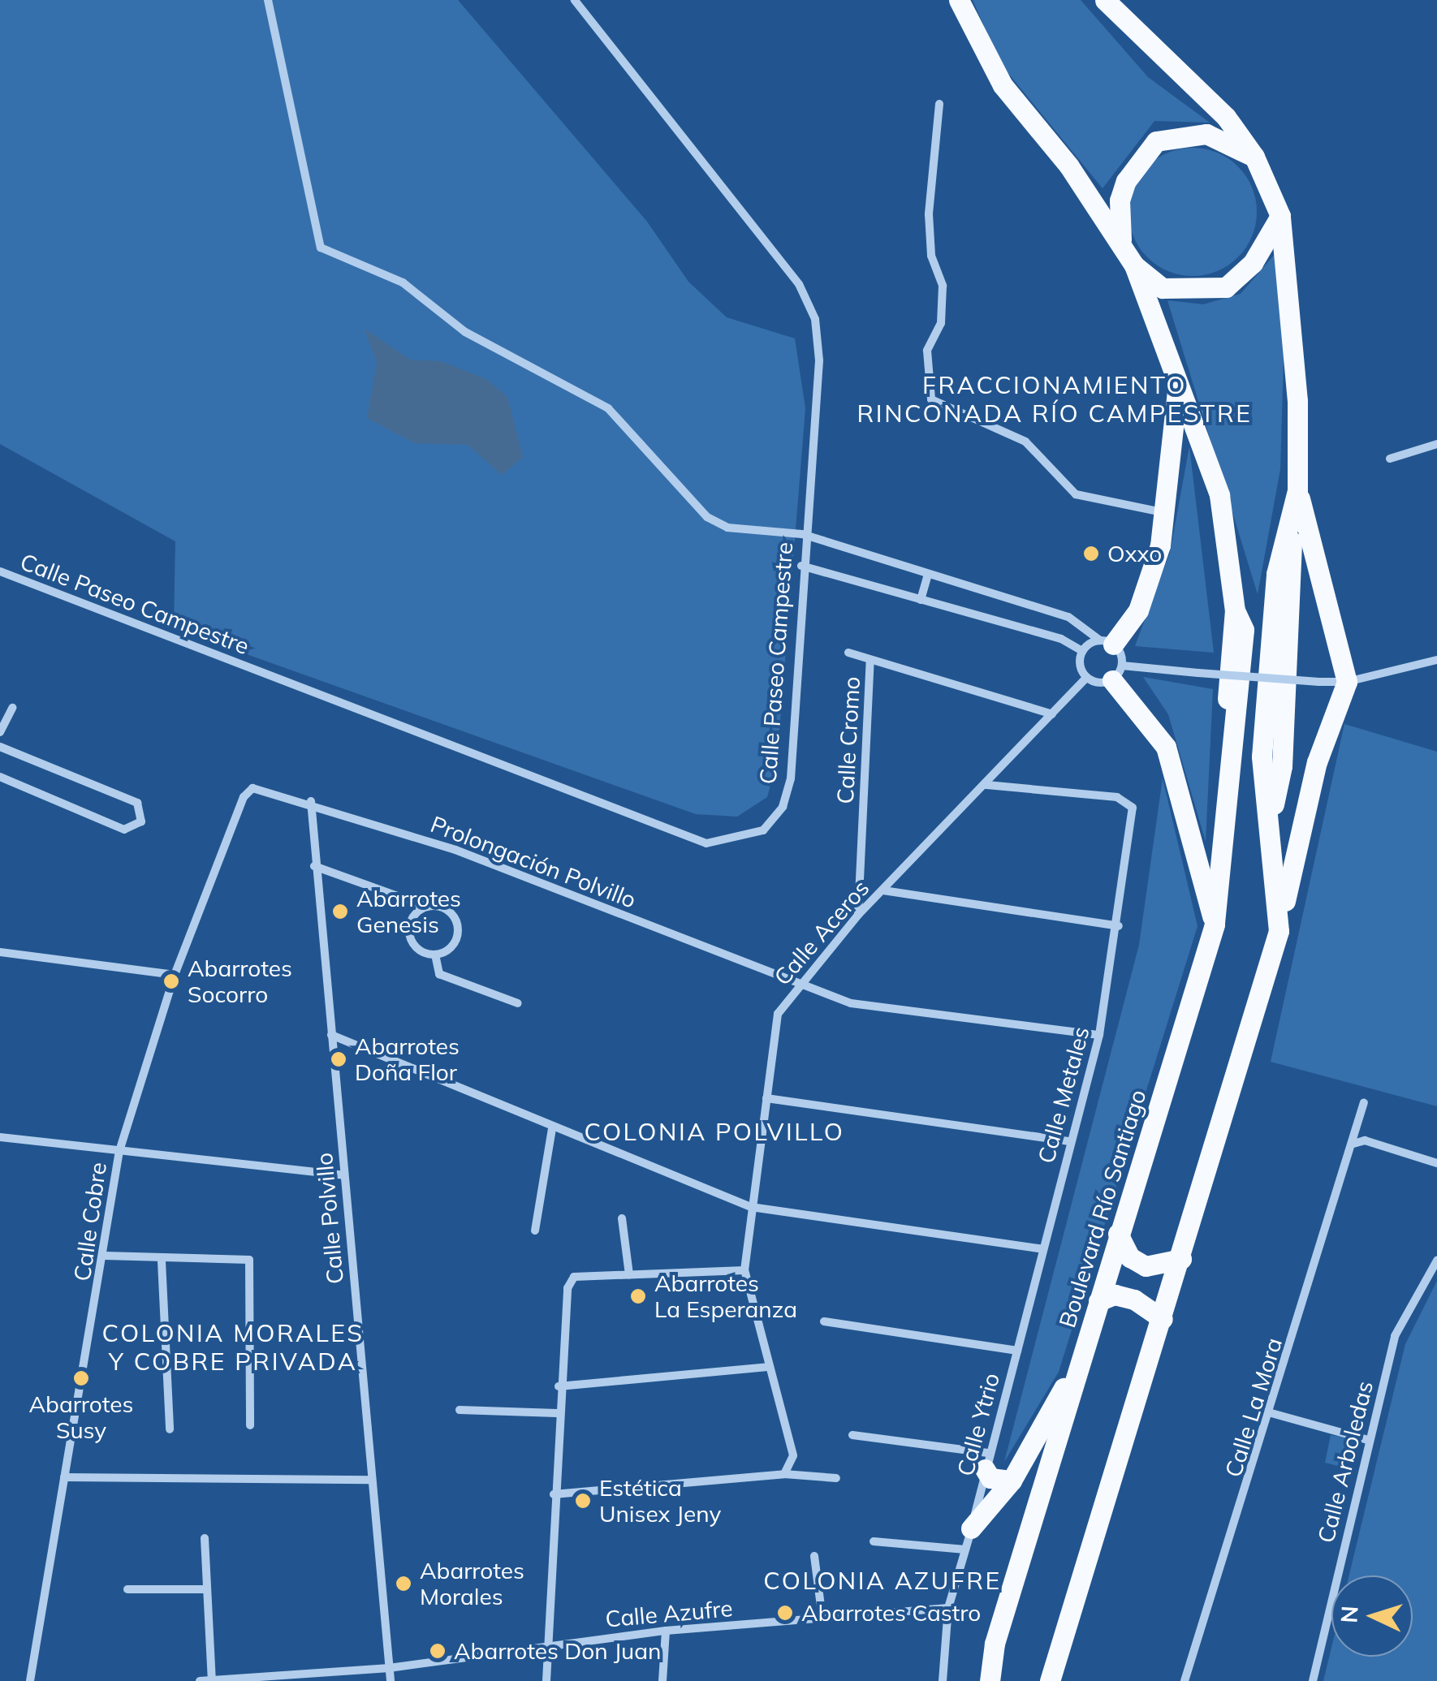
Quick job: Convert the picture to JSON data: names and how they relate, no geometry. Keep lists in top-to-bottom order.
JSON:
{
  "streets": {
    "main road": ["Boulevard Río Santiago"],
    "street": [
      "Calle Paseo Campestre",
      "Calle Cromo",
      "Prolongación Polvillo",
      "Calle Aceros",
      "Calle Metales",
      "Calle Polvillo",
      "Calle Cobre",
      "Calle La Mora",
      "Calle Ytrio",
      "Calle Arboledas",
      "Calle Azufre"
    ]
  },
  "crossings": [
    ["Calle Cromo", "Calle Aceros"],
    ["Prolongación Polvillo", "Calle Aceros"],
    ["Prolongación Polvillo", "Calle Metales"],
    ["Prolongación Polvillo", "Calle Polvillo"],
    ["Prolongación Polvillo", "Calle Cobre"],
    ["Calle Aceros", "Calle Metales"],
    ["Calle Metales", "Calle Ytrio"],
    ["Calle Polvillo", "Calle Azufre"],
    ["Calle Ytrio", "Calle Azufre"]
  ],
  "districts": [
    "FRACCIONAMIENTO RINCONADA RÍO CAMPESTRE",
    "COLONIA POLVILLO",
    "COLONIA MORALES Y COBRE PRIVADA",
    "COLONIA AZUFRE"
  ],
  "places": [
    "Oxxo",
    "Abarrotes Genesis",
    "Abarrotes Socorro",
    "Abarrotes Doña Flor",
    "Abarrotes La Esperanza",
    "Abarrotes Susy",
    "Estética Unisex Jeny",
    "Abarrotes Morales",
    "Abarrotes Castro",
    "Abarrotes Don Juan"
  ],
  "north": "left"
}
